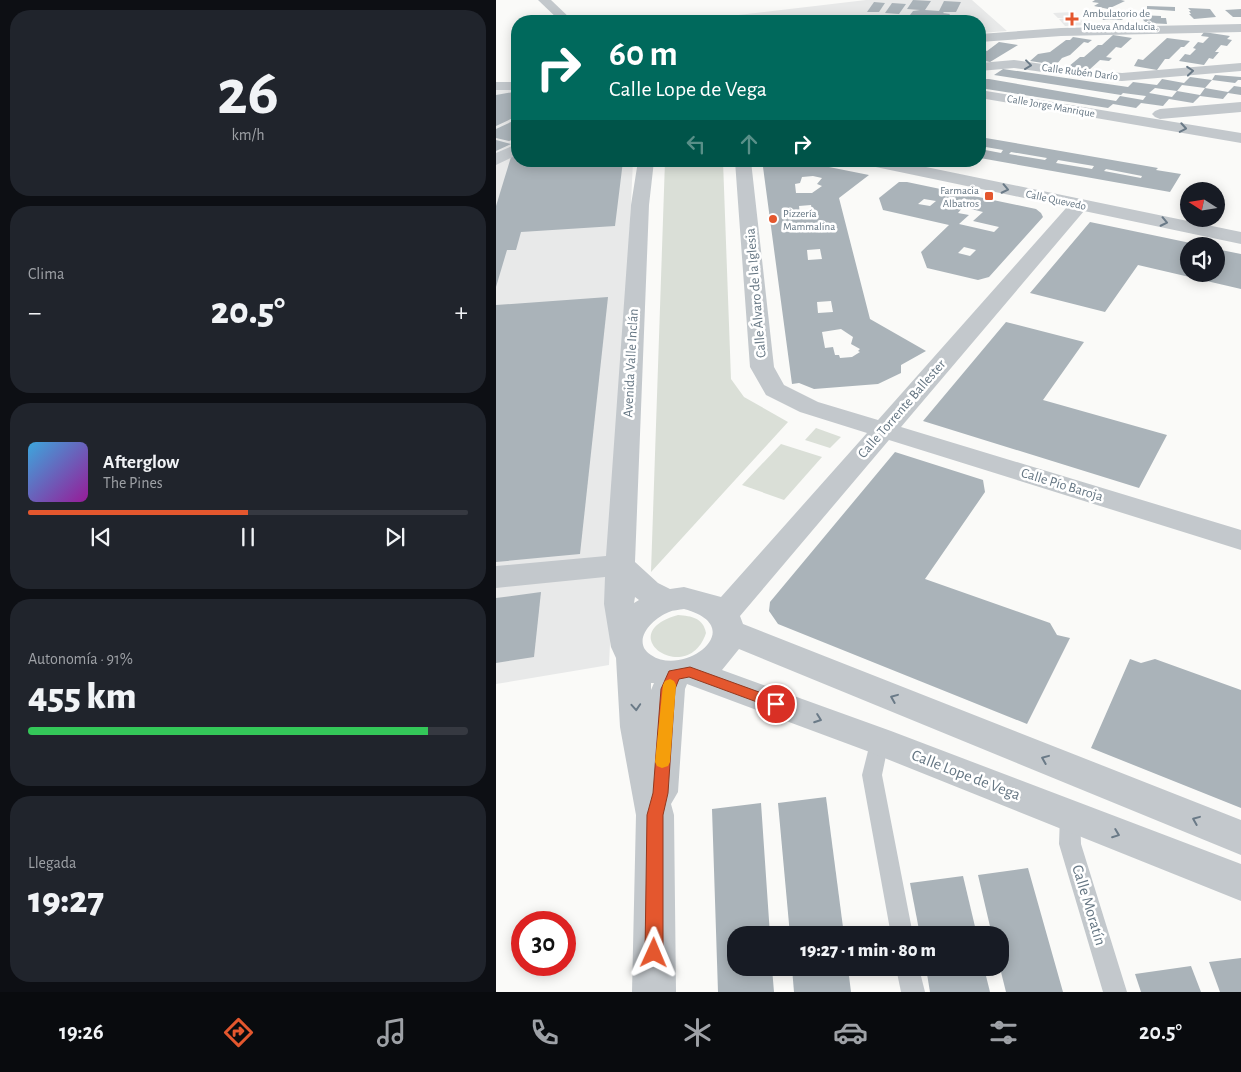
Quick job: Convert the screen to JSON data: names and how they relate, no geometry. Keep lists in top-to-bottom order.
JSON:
{
  "streets": {
    "street": [
      "Calle Rubén Darío",
      "Calle Jorge Manrique",
      "Calle Quevedo",
      "Calle Álvaro de la Iglesia",
      "Avenida Valle Inclán",
      "Calle Torrente Ballester",
      "Calle Pío Baroja",
      "Calle Lope de Vega"
    ],
    "lane": ["Calle Moratín"]
  },
  "crossings": [
    ["Calle Quevedo", "Calle Torrente Ballester"],
    ["Calle Álvaro de la Iglesia", "Calle Torrente Ballester"],
    ["Calle Álvaro de la Iglesia", "Calle Pío Baroja"],
    ["Avenida Valle Inclán", "Calle Torrente Ballester"],
    ["Avenida Valle Inclán", "Calle Lope de Vega"],
    ["Calle Torrente Ballester", "Calle Pío Baroja"],
    ["Calle Torrente Ballester", "Calle Lope de Vega"],
    ["Calle Lope de Vega", "Calle Moratín"]
  ],
  "places": {
    "health": ["Ambulatorio de Nueva Andalucia."],
    "transit": ["Farmacia Albatros"],
    "other": ["Pizzería Mammalina"]
  },
  "north": "left",
  "page": {
    "tile": [
      ["26", "km/h"],
      "Clima",
      ["Autonomía · 91%", "455 km"],
      ["Llegada", "19:27"]
    ],
    "turn": ["60 m", "Calle Lope de Vega"],
    "heat": ["−", "20.5°", "+"],
    "song": ["Afterglow", "The Pines"],
    "limit": "30",
    "trip": "19:27 · 1 min · 80 m",
    "tabs": ["19:26", "20.5°"]
  }
}
